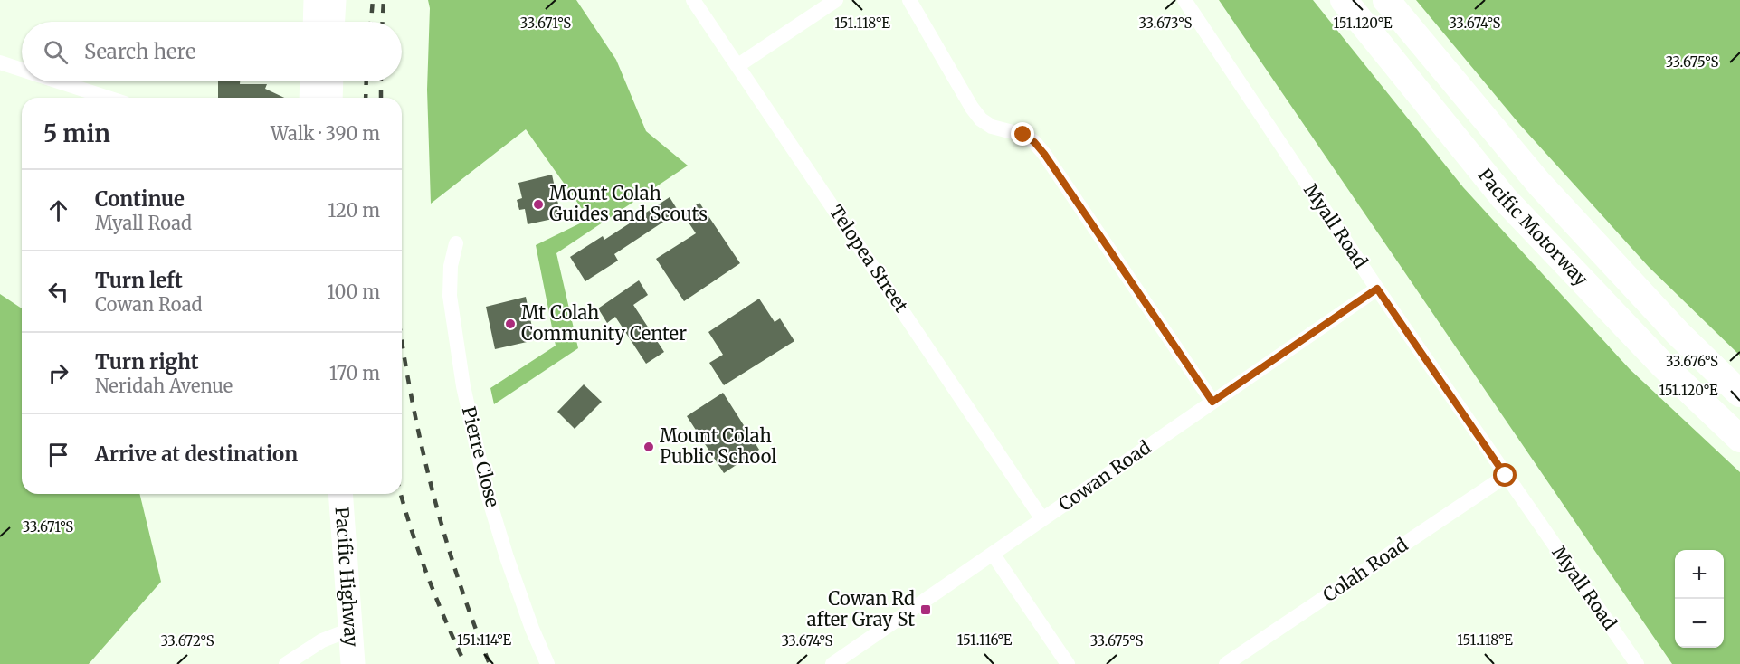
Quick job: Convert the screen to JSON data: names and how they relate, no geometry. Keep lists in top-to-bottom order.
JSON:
{
  "streets": {
    "highway": ["Pacific Motorway"],
    "main road": ["Pacific Highway"],
    "street": [
      "Myall Road",
      "Telopea Street",
      "Pierre Close",
      "Cowan Road",
      "Colah Road"
    ]
  },
  "crossings": [
    ["Myall Road", "Cowan Road"],
    ["Myall Road", "Colah Road"],
    ["Telopea Street", "Cowan Road"]
  ],
  "places": {
    "other": ["Mount Colah Guides and Scouts", "Mt Colah Community Center", "Mount Colah Public School"],
    "transit": ["Cowan Rd after Gray St"]
  },
  "page": {
    "search": "Search here",
    "heading": ["5 min", "Walk · 390 m"],
    "list": [
      ["Continue", "Myall Road", "120 m"],
      ["Turn left", "Cowan Road", "100 m"],
      ["Turn right", "Neridah Avenue", "170 m"],
      "Arrive at destination"
    ],
    "map_buttons": ["+", "−"]
  },
  "coordinates": [
    "33.671°S",
    "33.673°S",
    "33.674°S",
    "151.118°E",
    "151.120°E",
    "33.675°S",
    "33.676°S",
    "151.114°E",
    "151.116°E",
    "33.672°S"
  ]
}
